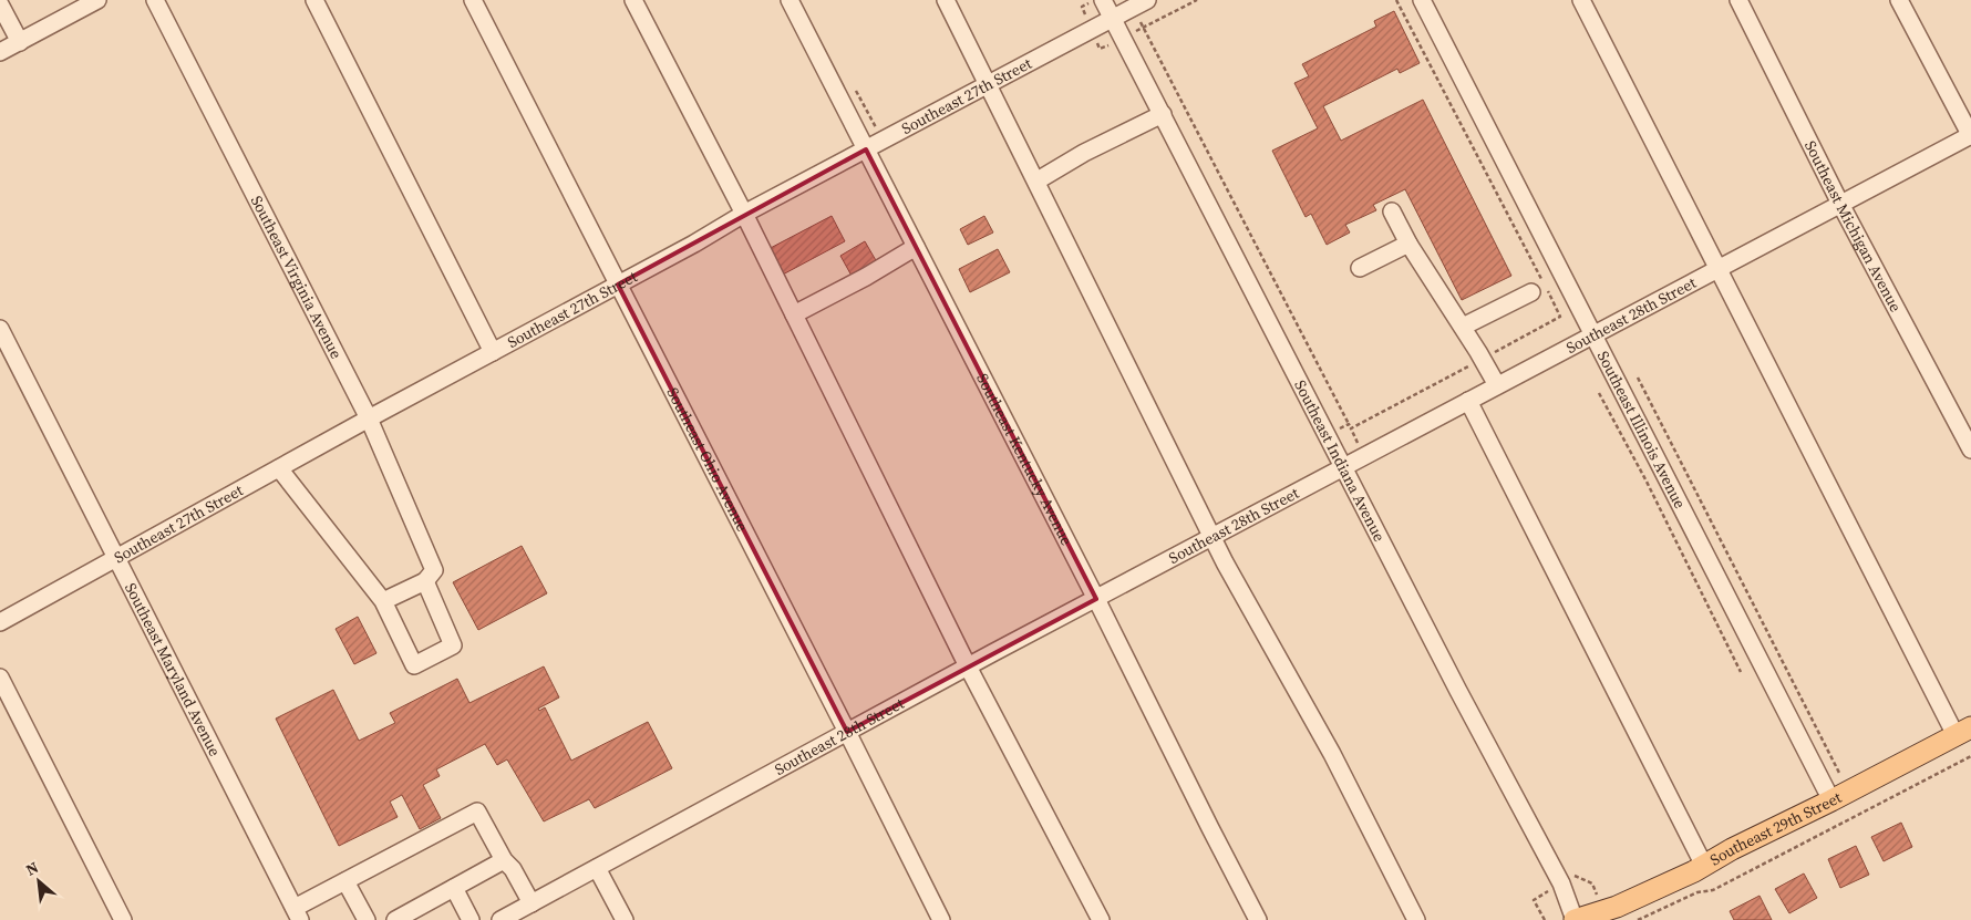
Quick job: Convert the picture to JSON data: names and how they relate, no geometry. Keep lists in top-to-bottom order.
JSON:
{
  "streets": {
    "main road": ["Southeast 29th Street"],
    "street": [
      "Southeast 27th Street",
      "Southeast Michigan Avenue",
      "Southeast Virginia Avenue",
      "Southeast 28th Street",
      "Southeast Illinois Avenue",
      "Southeast Ohio Avenue",
      "Southeast Kentucky Avenue",
      "Southeast Indiana Avenue",
      "Southeast Maryland Avenue"
    ]
  },
  "crossings": [
    ["Southeast 27th Street", "Southeast Virginia Avenue"],
    ["Southeast 27th Street", "Southeast Ohio Avenue"],
    ["Southeast 27th Street", "Southeast Kentucky Avenue"],
    ["Southeast 27th Street", "Southeast Indiana Avenue"],
    ["Southeast 27th Street", "Southeast Maryland Avenue"],
    ["Southeast Michigan Avenue", "Southeast 28th Street"],
    ["Southeast 28th Street", "Southeast Illinois Avenue"],
    ["Southeast 28th Street", "Southeast Ohio Avenue"],
    ["Southeast 28th Street", "Southeast Kentucky Avenue"],
    ["Southeast 28th Street", "Southeast Indiana Avenue"],
    ["Southeast Illinois Avenue", "Southeast 29th Street"],
    ["Southeast Indiana Avenue", "Southeast 29th Street"]
  ],
  "north": "top left"
}
